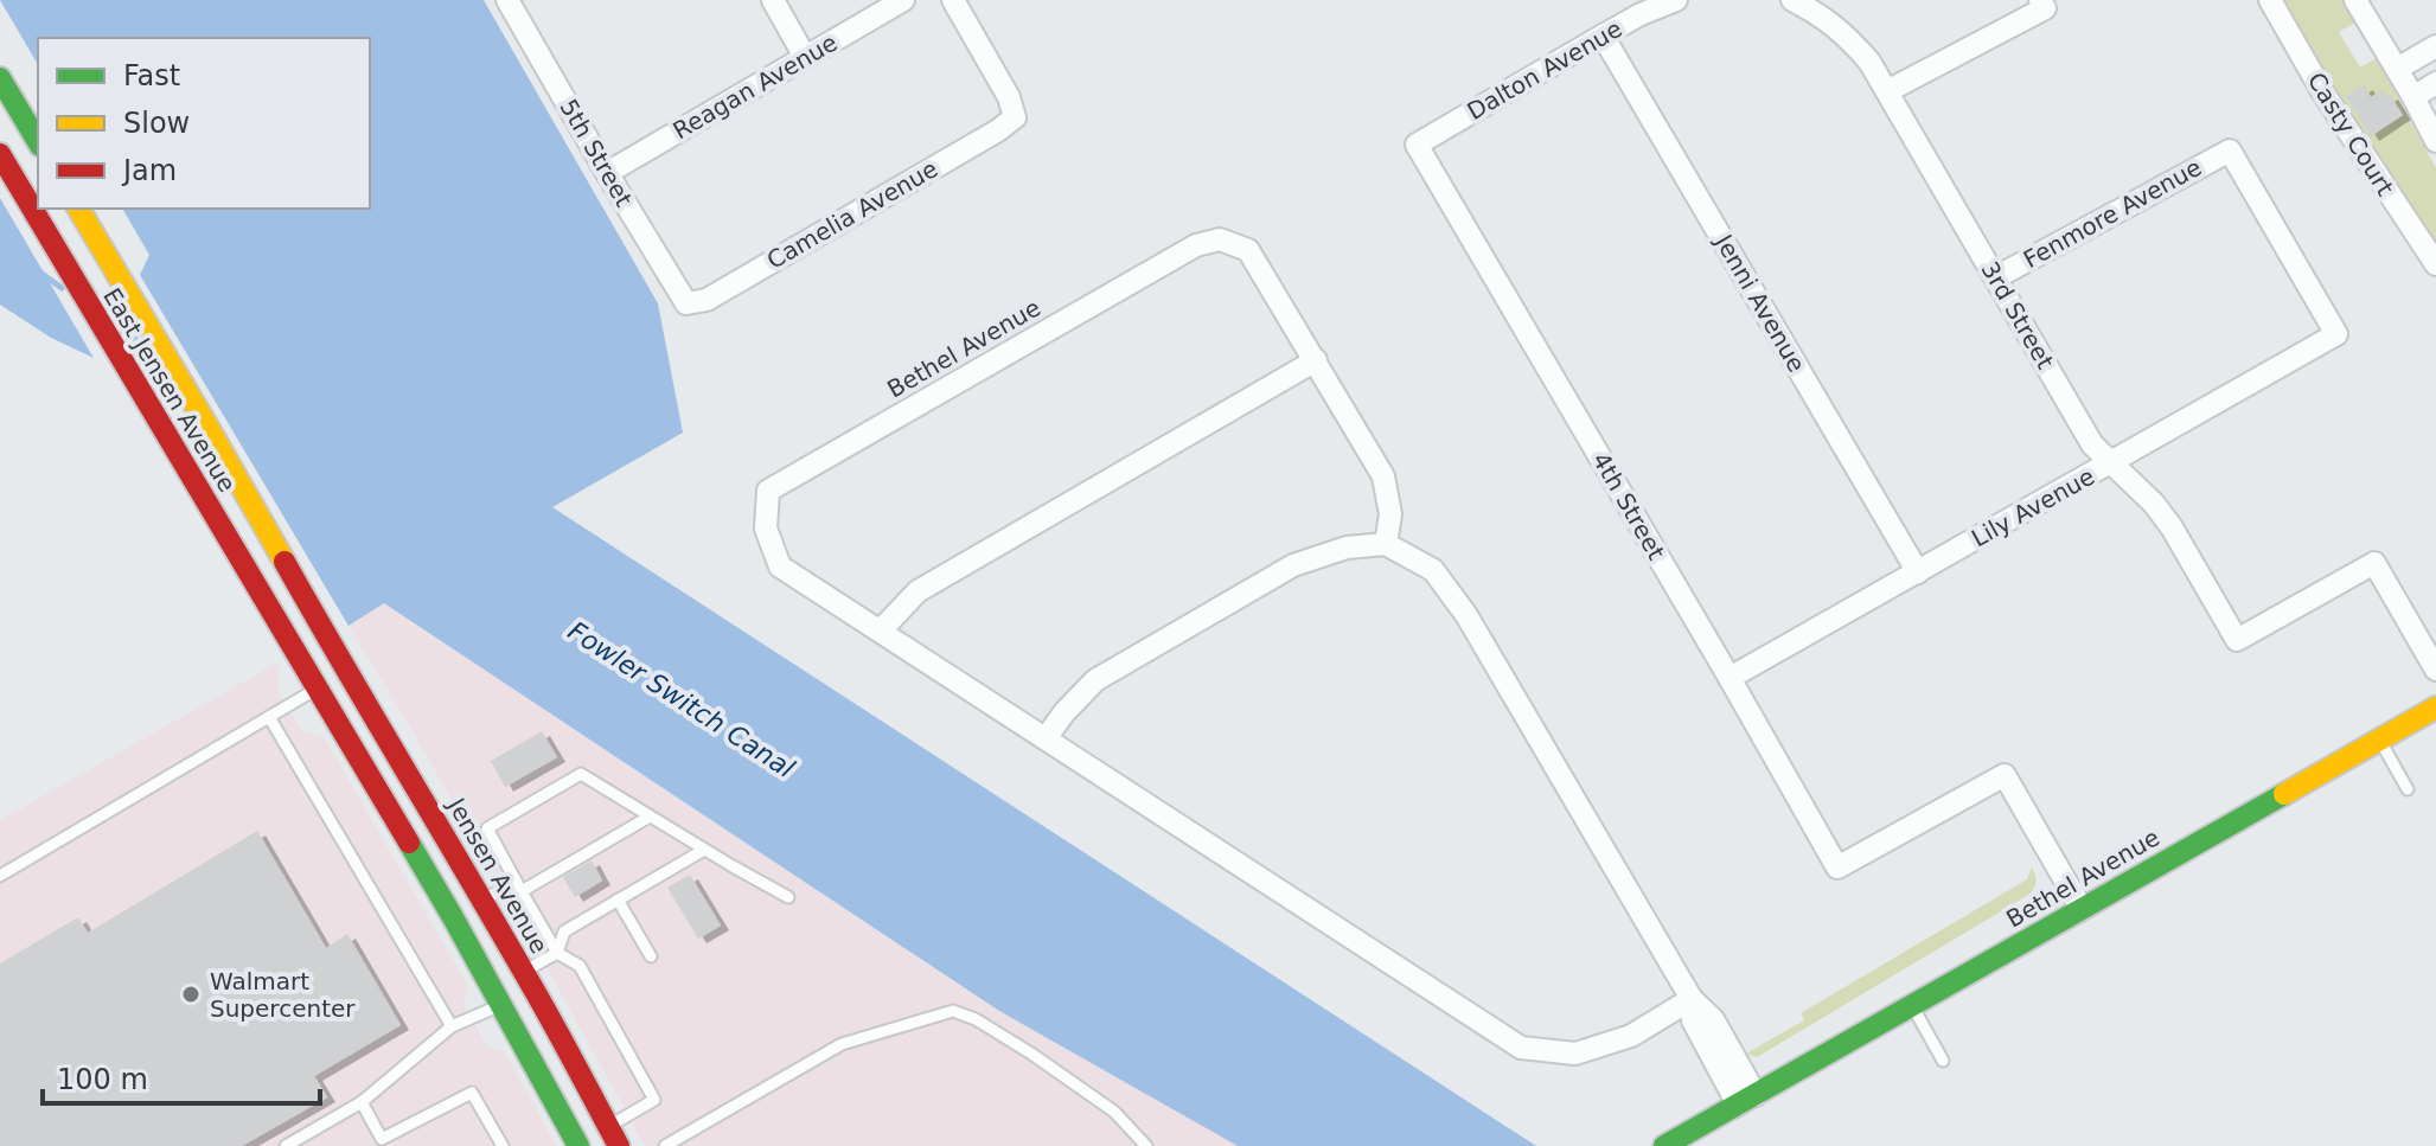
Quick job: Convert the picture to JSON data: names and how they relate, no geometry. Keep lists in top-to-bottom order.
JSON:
{
  "streets": {
    "main road": ["Bethel Avenue", "East Jensen Avenue", "Jensen Avenue"],
    "street": [
      "Dalton Avenue",
      "Reagan Avenue",
      "Casty Court",
      "5th Street",
      "Fenmore Avenue",
      "Camelia Avenue",
      "Jenni Avenue",
      "3rd Street",
      "4th Street",
      "Lily Avenue"
    ]
  },
  "crossings": [
    ["Dalton Avenue", "Jenni Avenue"],
    ["Dalton Avenue", "4th Street"],
    ["Reagan Avenue", "5th Street"],
    ["5th Street", "Camelia Avenue"],
    ["Fenmore Avenue", "3rd Street"],
    ["Fenmore Avenue", "Lily Avenue"],
    ["Jenni Avenue", "Lily Avenue"],
    ["3rd Street", "Lily Avenue"],
    ["Bethel Avenue", "4th Street"],
    ["East Jensen Avenue", "Jensen Avenue"],
    ["4th Street", "Lily Avenue"]
  ],
  "water": ["Fowler Switch Canal"],
  "places": ["Walmart Supercenter"],
  "legend": ["Fast", "Slow", "Jam"],
  "scale_bar": "100 m"
}
